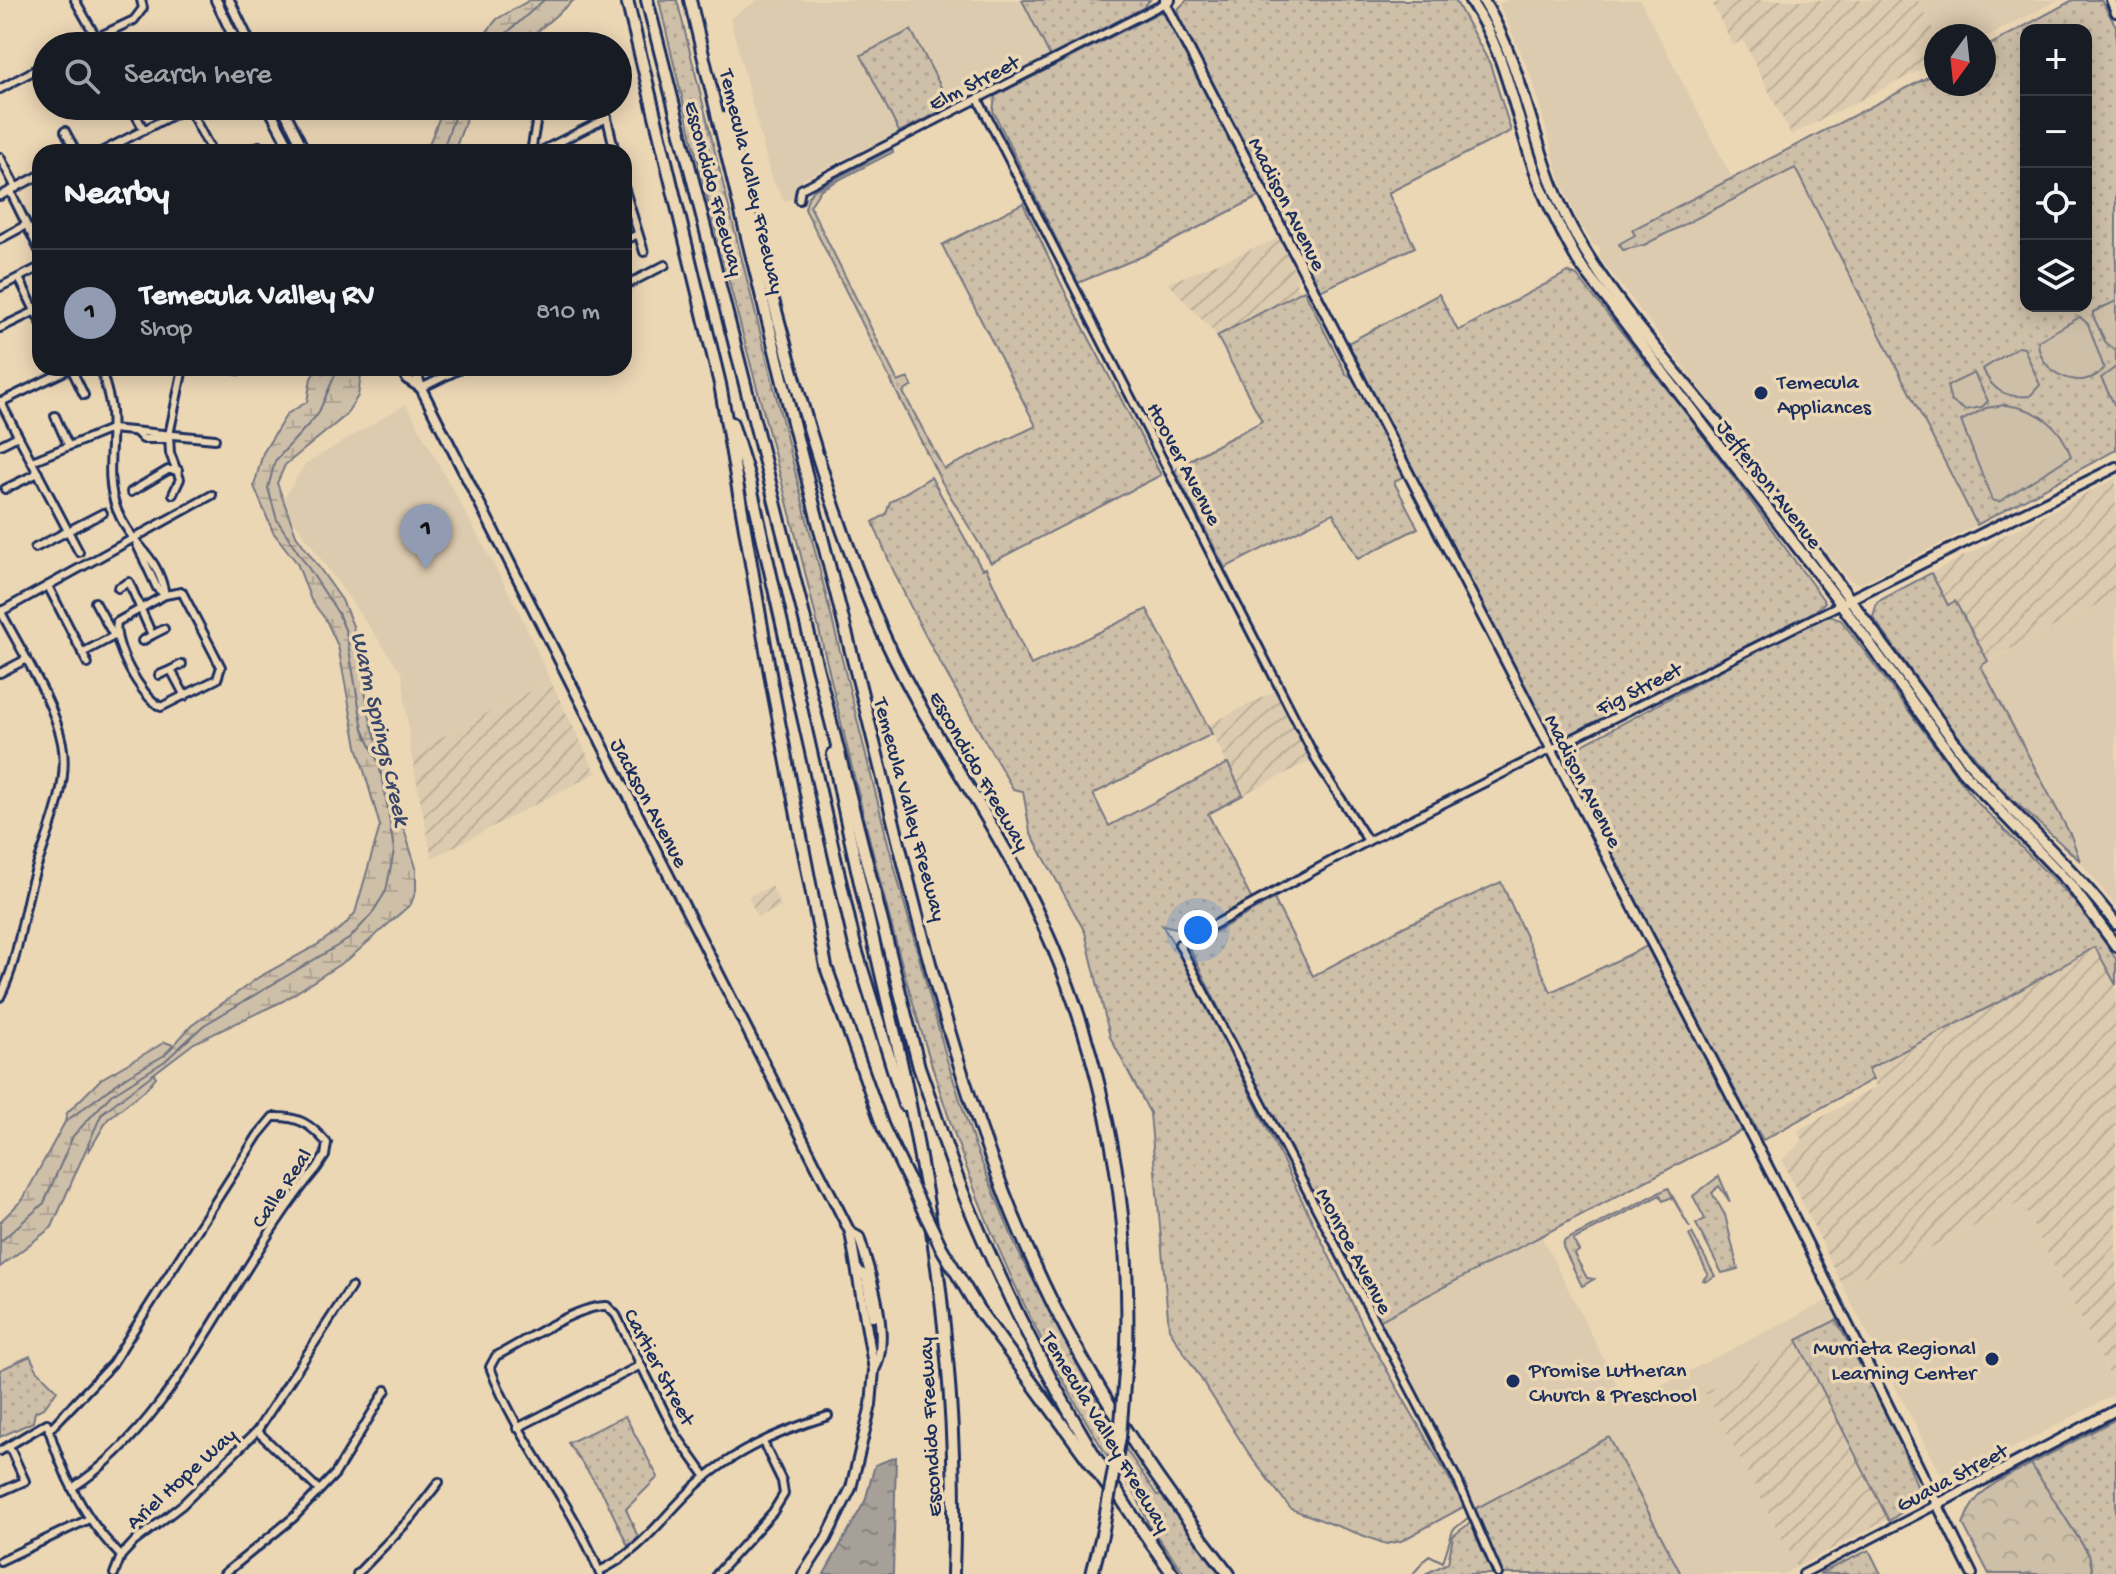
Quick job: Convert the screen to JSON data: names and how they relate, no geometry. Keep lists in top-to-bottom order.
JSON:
{
  "streets": {
    "highway": ["Temecula Valley Freeway", "Escondido Freeway"],
    "main road": ["Jefferson Avenue"],
    "street": [
      "Elm Street",
      "Madison Avenue",
      "Hoover Avenue",
      "Fig Street",
      "Jackson Avenue",
      "Calle Real",
      "Monroe Avenue",
      "Cartier Street",
      "Guava Street",
      "Ariel Hope Way"
    ]
  },
  "crossings": [
    ["Elm Street", "Madison Avenue"],
    ["Elm Street", "Hoover Avenue"],
    ["Temecula Valley Freeway", "Escondido Freeway"],
    ["Madison Avenue", "Fig Street"],
    ["Madison Avenue", "Guava Street"],
    ["Hoover Avenue", "Fig Street"],
    ["Jefferson Avenue", "Fig Street"],
    ["Fig Street", "Monroe Avenue"]
  ],
  "water": ["Warm Springs Creek"],
  "places": ["Temecula Appliances", "Murrieta Regional Learning Center", "Promise Lutheran Church & Preschool"],
  "north": "bottom",
  "page": {
    "map_buttons": ["+", "−"],
    "search": "Search here",
    "heading": "Nearby",
    "list": [
      {
        "mark": "1",
        "name": "Temecula Valley RV",
        "note": "Shop",
        "value": "810 m"
      }
    ],
    "pins": "1"
  }
}
